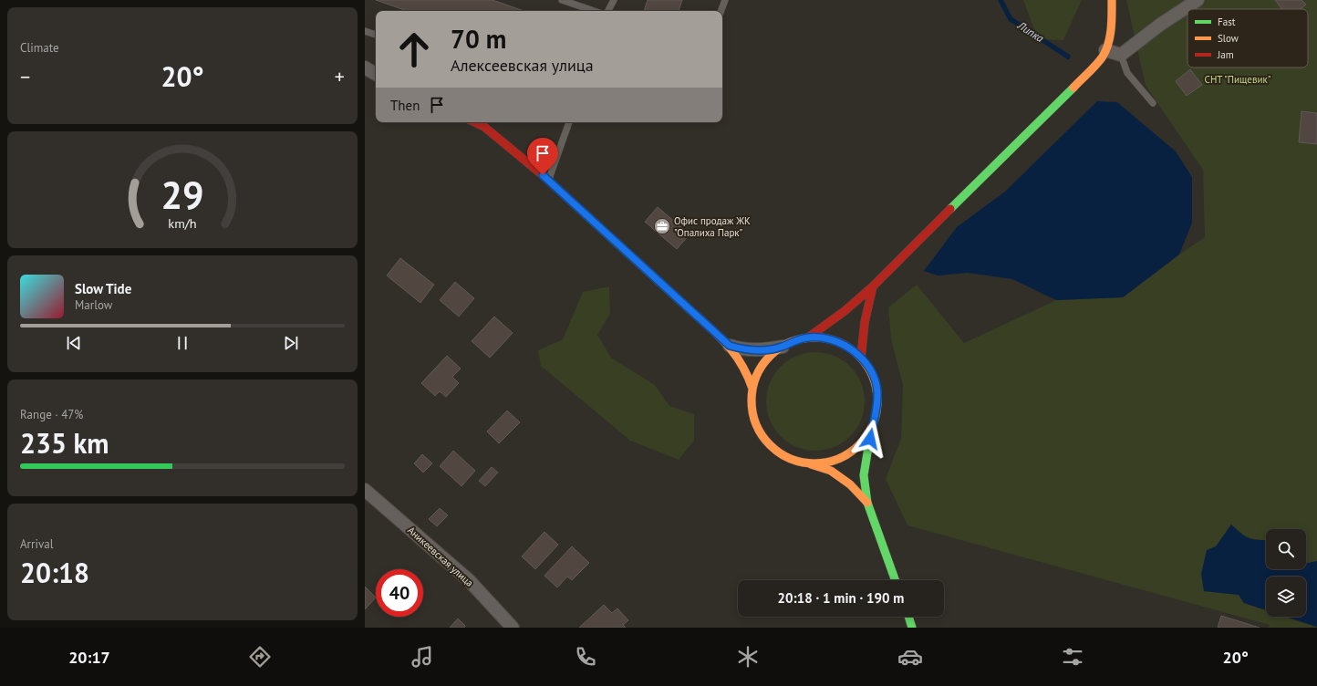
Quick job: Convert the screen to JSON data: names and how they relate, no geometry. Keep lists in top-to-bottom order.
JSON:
{
  "streets": {
    "street": ["Аникеевская улица"]
  },
  "water": ["Липка"],
  "parks": ["СНТ \"Пищевик\""],
  "places": {
    "office": ["Офис продаж ЖК \"Опалиха Парк\""]
  },
  "legend": ["Fast", "Slow", "Jam"],
  "page": {
    "tile": [
      "Climate",
      ["Range · 47%", "235 km"],
      ["Arrival", "20:18"]
    ],
    "turn": ["70 m", "Алексеевская улица"],
    "heat": ["−", "20°", "+"],
    "then": "Then",
    "song": ["Slow Tide", "Marlow"],
    "limit": "40",
    "trip": "20:18 · 1 min · 190 m",
    "tabs": ["20:17", "20°"],
    "gauge": ["29", "km/h"]
  }
}
